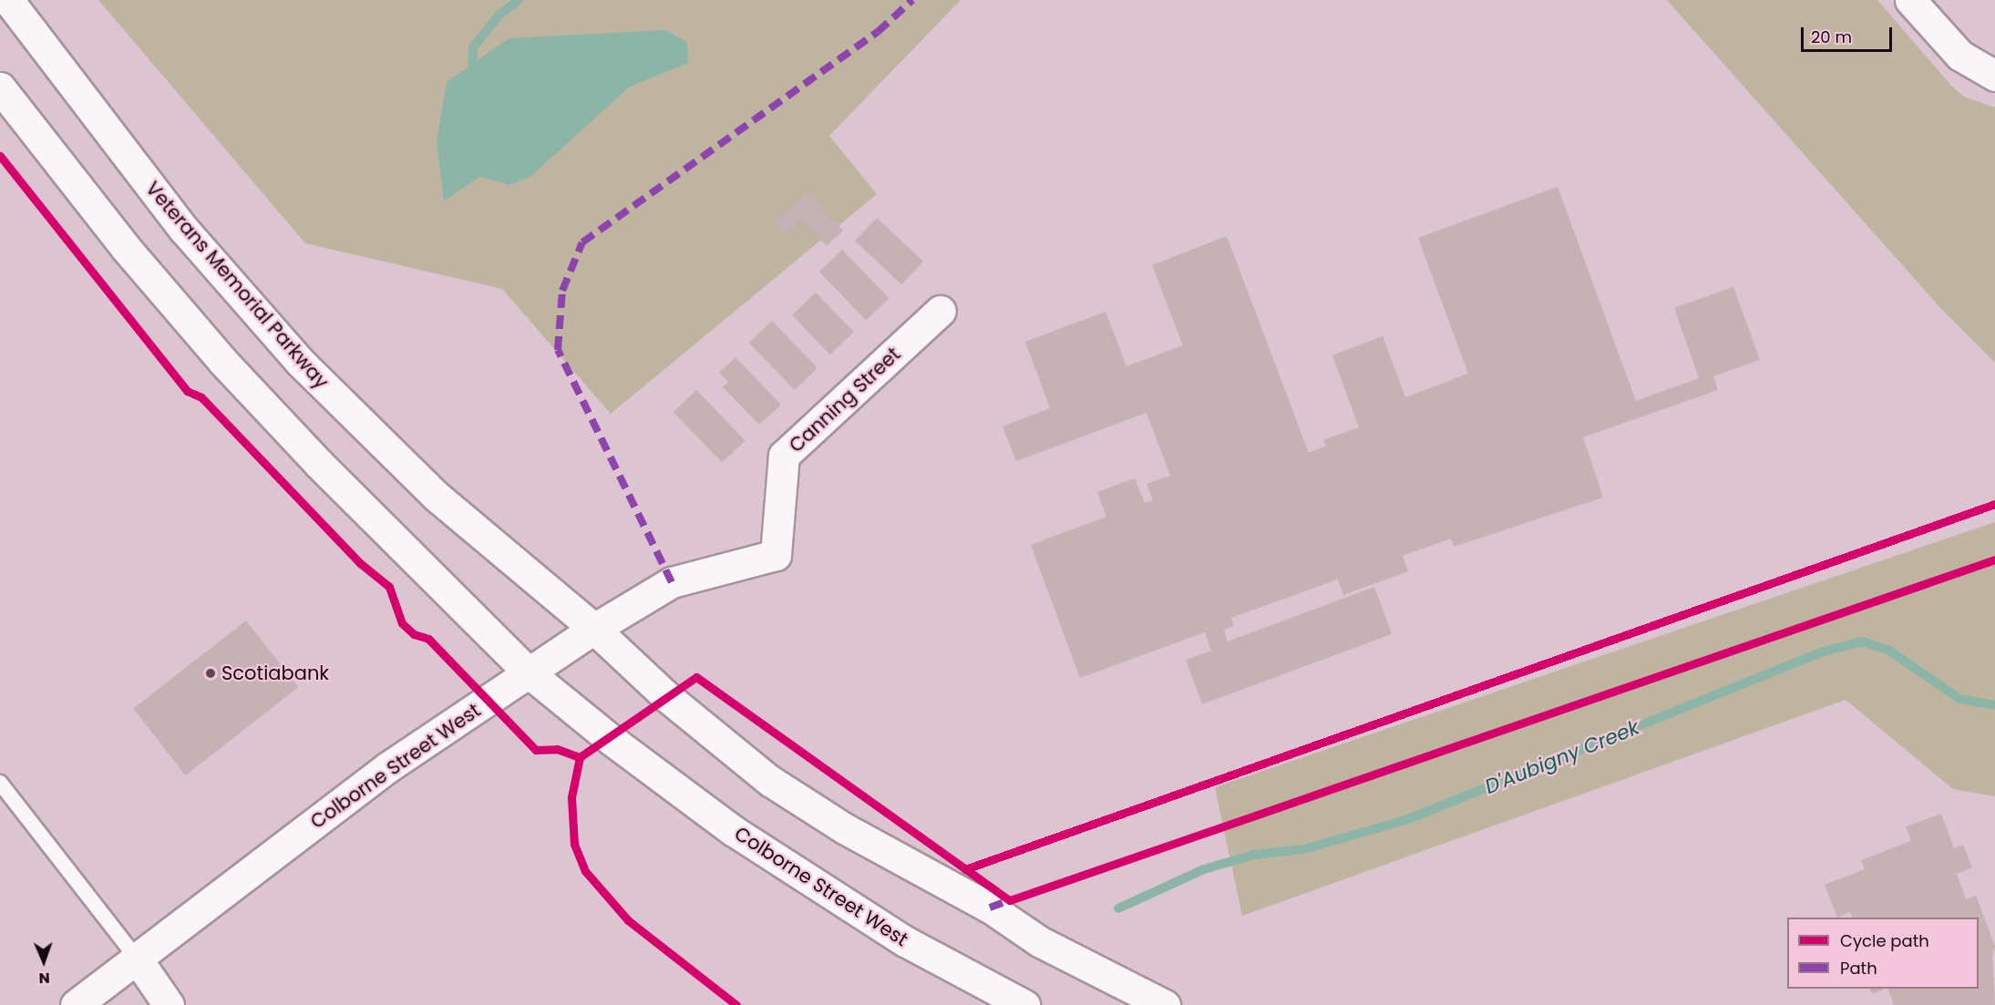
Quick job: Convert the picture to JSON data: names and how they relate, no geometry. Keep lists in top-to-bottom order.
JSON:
{
  "streets": {
    "main road": ["Veterans Memorial Parkway", "Canning Street", "Colborne Street West"]
  },
  "crossings": [
    ["Veterans Memorial Parkway", "Canning Street"],
    ["Canning Street", "Colborne Street West"]
  ],
  "water": ["D'Aubigny Creek"],
  "places": ["Scotiabank"],
  "legend": ["Cycle path", "Path"],
  "scale_bar": "20 m",
  "north": "bottom"
}
